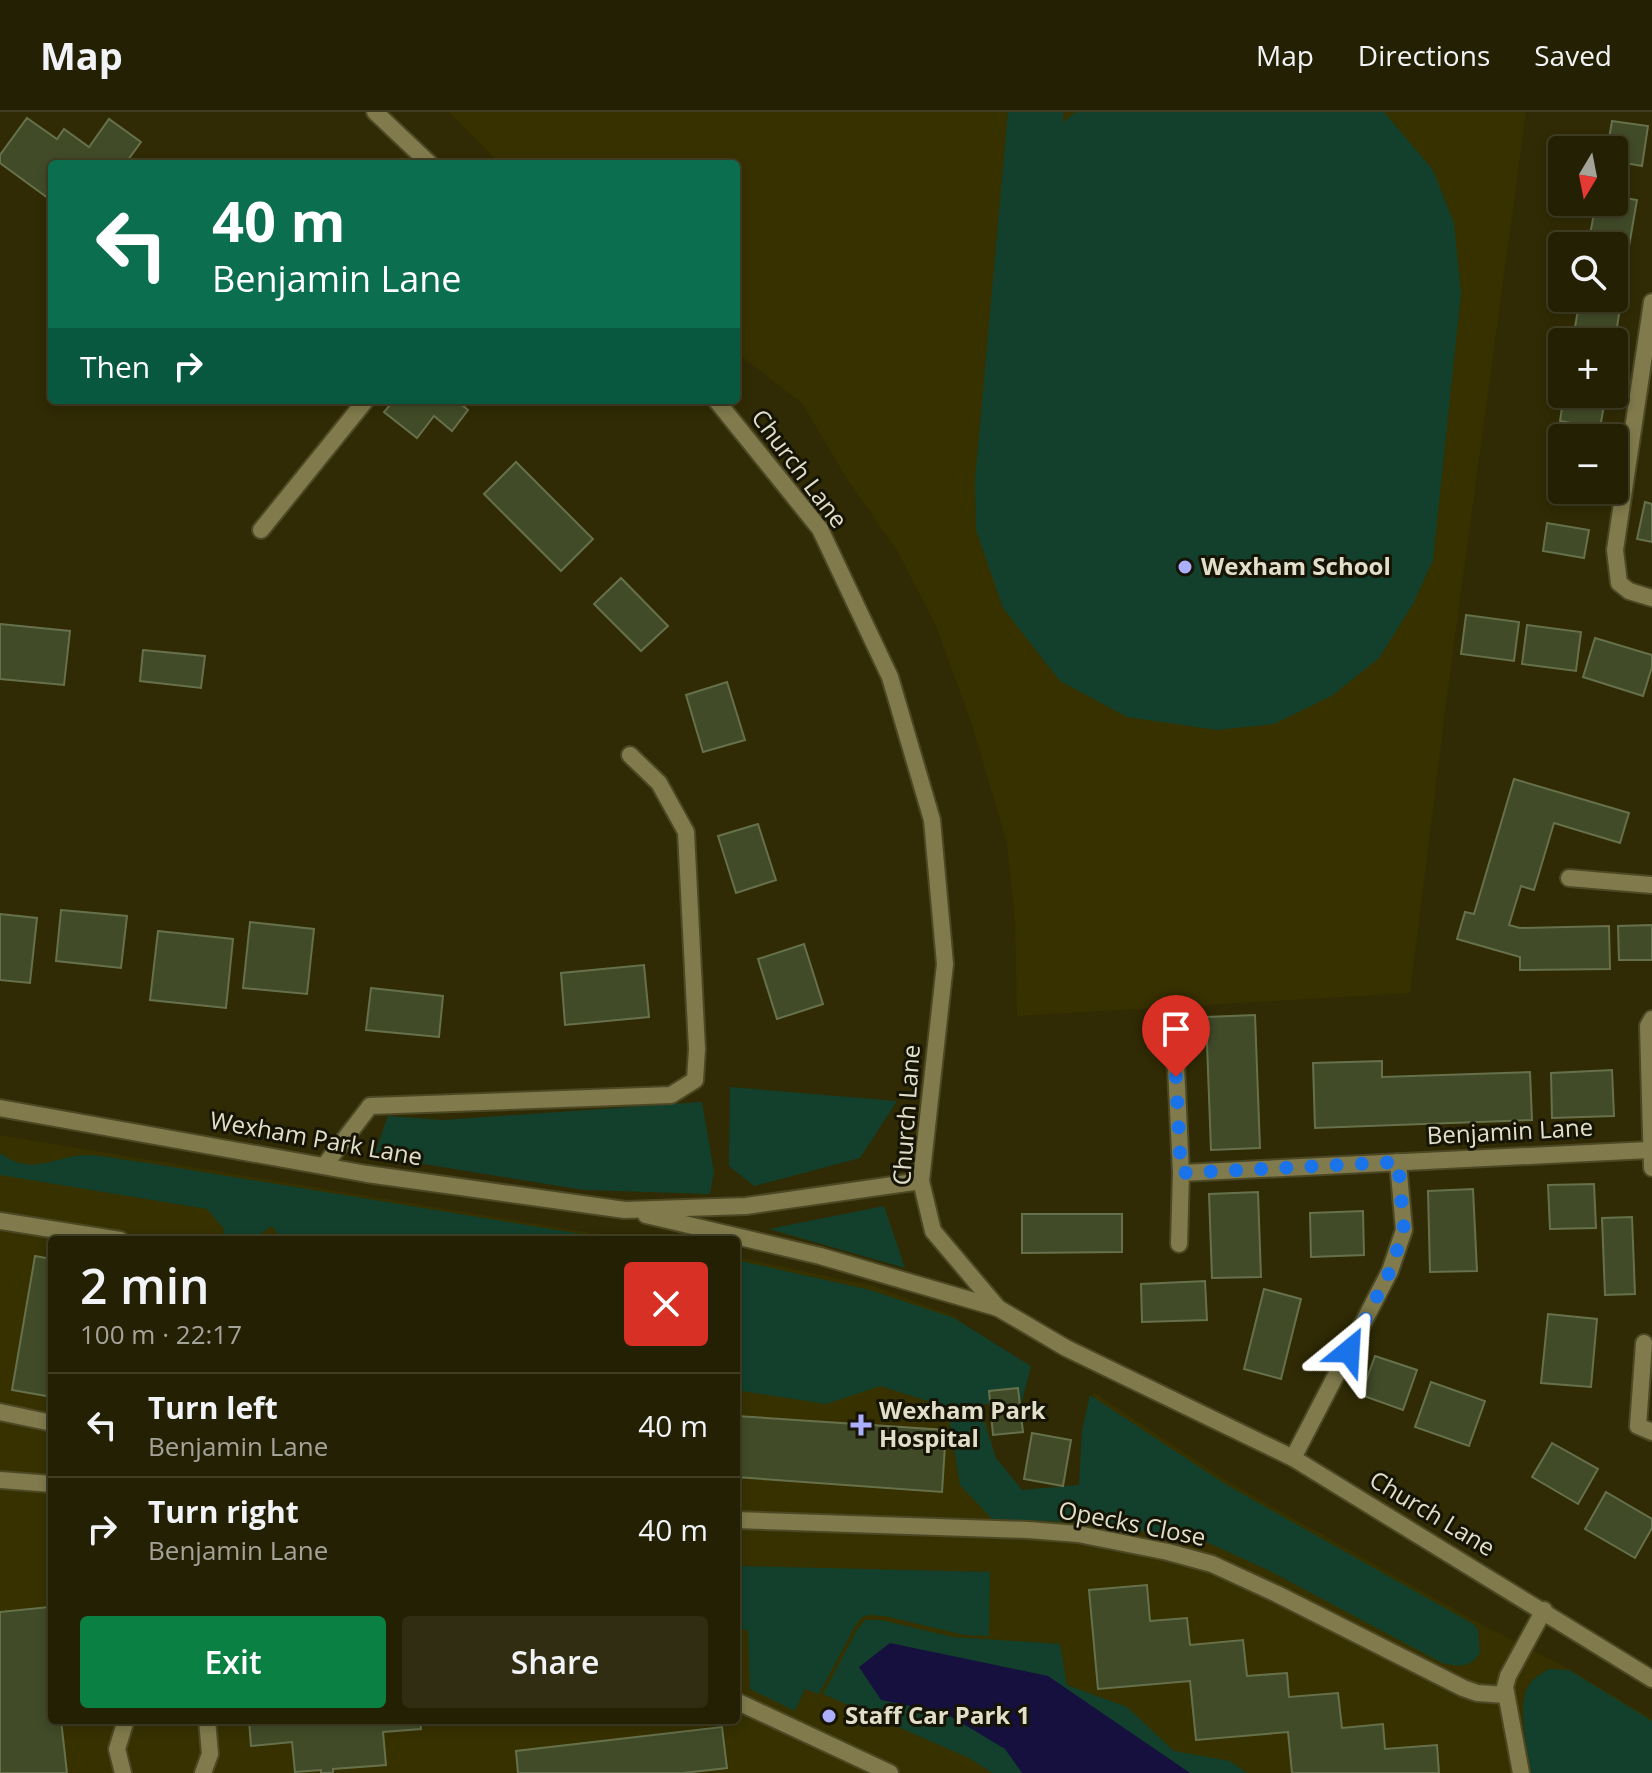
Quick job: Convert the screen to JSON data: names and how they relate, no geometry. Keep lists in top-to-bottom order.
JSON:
{
  "streets": {
    "street": [
      "Church Lane",
      "Benjamin Lane",
      "Wexham Park Lane",
      "Opecks Close"
    ]
  },
  "crossings": [
    ["Church Lane", "Wexham Park Lane"]
  ],
  "places": {
    "other": ["Wexham School", "Staff Car Park 1"],
    "health": ["Wexham Park Hospital"]
  },
  "north": "bottom",
  "page": {
    "header": "Map",
    "nav": ["Map", "Directions", "Saved"],
    "map_buttons": ["+", "−"],
    "turn": ["40 m", "Benjamin Lane"],
    "then": "Then",
    "heading": ["2 min", "100 m · 22:17"],
    "list": [
      {
        "name": "Turn left",
        "note": "Benjamin Lane",
        "value": "40 m"
      },
      {
        "name": "Turn right",
        "note": "Benjamin Lane",
        "value": "40 m"
      }
    ],
    "buttons": ["Exit", "Share"]
  }
}
